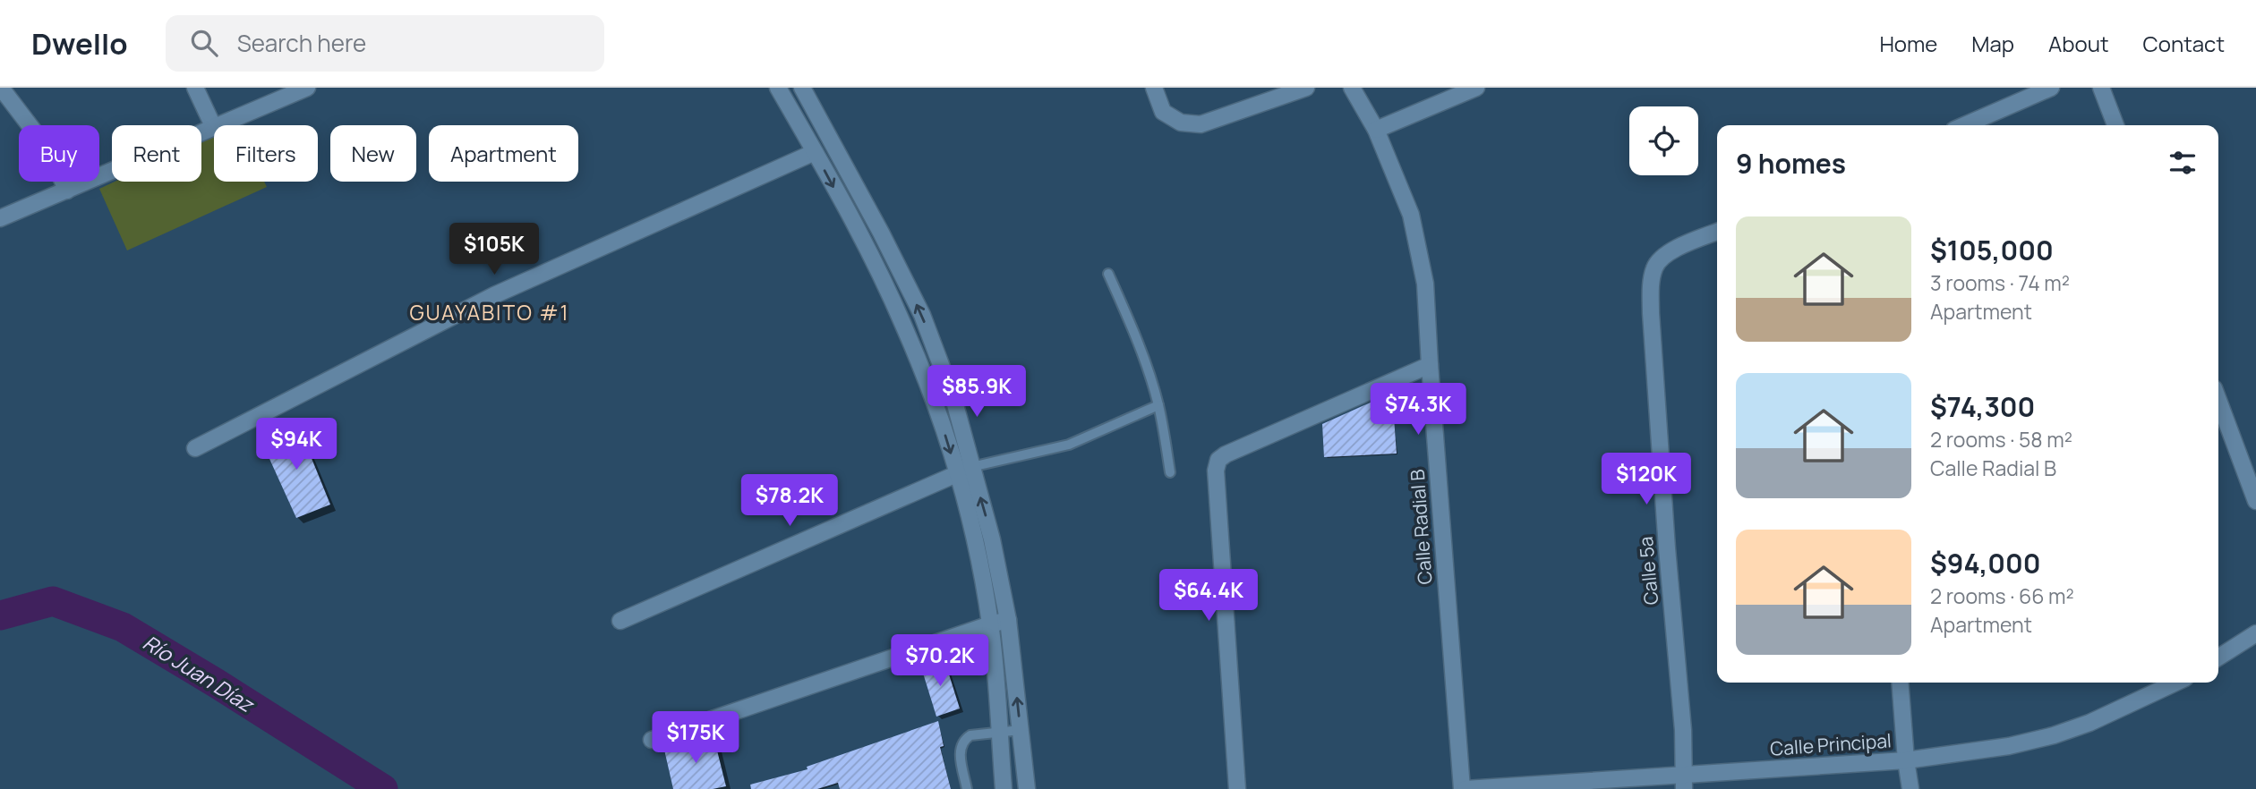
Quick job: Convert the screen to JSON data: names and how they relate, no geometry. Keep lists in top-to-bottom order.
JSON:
{
  "streets": {
    "street": ["Calle Radial B", "Calle 5a", "Calle Principal"]
  },
  "crossings": [
    ["Calle Radial B", "Calle Principal"],
    ["Calle 5a", "Calle Principal"]
  ],
  "districts": ["GUAYABITO #1"],
  "water": ["Río Juan Díaz"],
  "page": {
    "header": "Dwello",
    "search": "Search here",
    "nav": [
      "Home",
      "Map",
      "About",
      "Contact"
    ],
    "chip": [
      "Buy",
      "Rent",
      "Filters",
      "New",
      "Apartment"
    ],
    "heading": "9 homes",
    "list": [
      {
        "name": "$105,000",
        "note": "3 rooms · 74 m² · Apartment"
      },
      {
        "name": "$74,300",
        "note": "2 rooms · 58 m² · Calle Radial B"
      },
      {
        "name": "$94,000",
        "note": "2 rooms · 66 m² · Apartment"
      }
    ],
    "price": [
      "$105K",
      "$85.9K",
      "$74.3K",
      "$94K",
      "$120K",
      "$78.2K",
      "$64.4K",
      "$70.2K",
      "$175K"
    ]
  }
}
